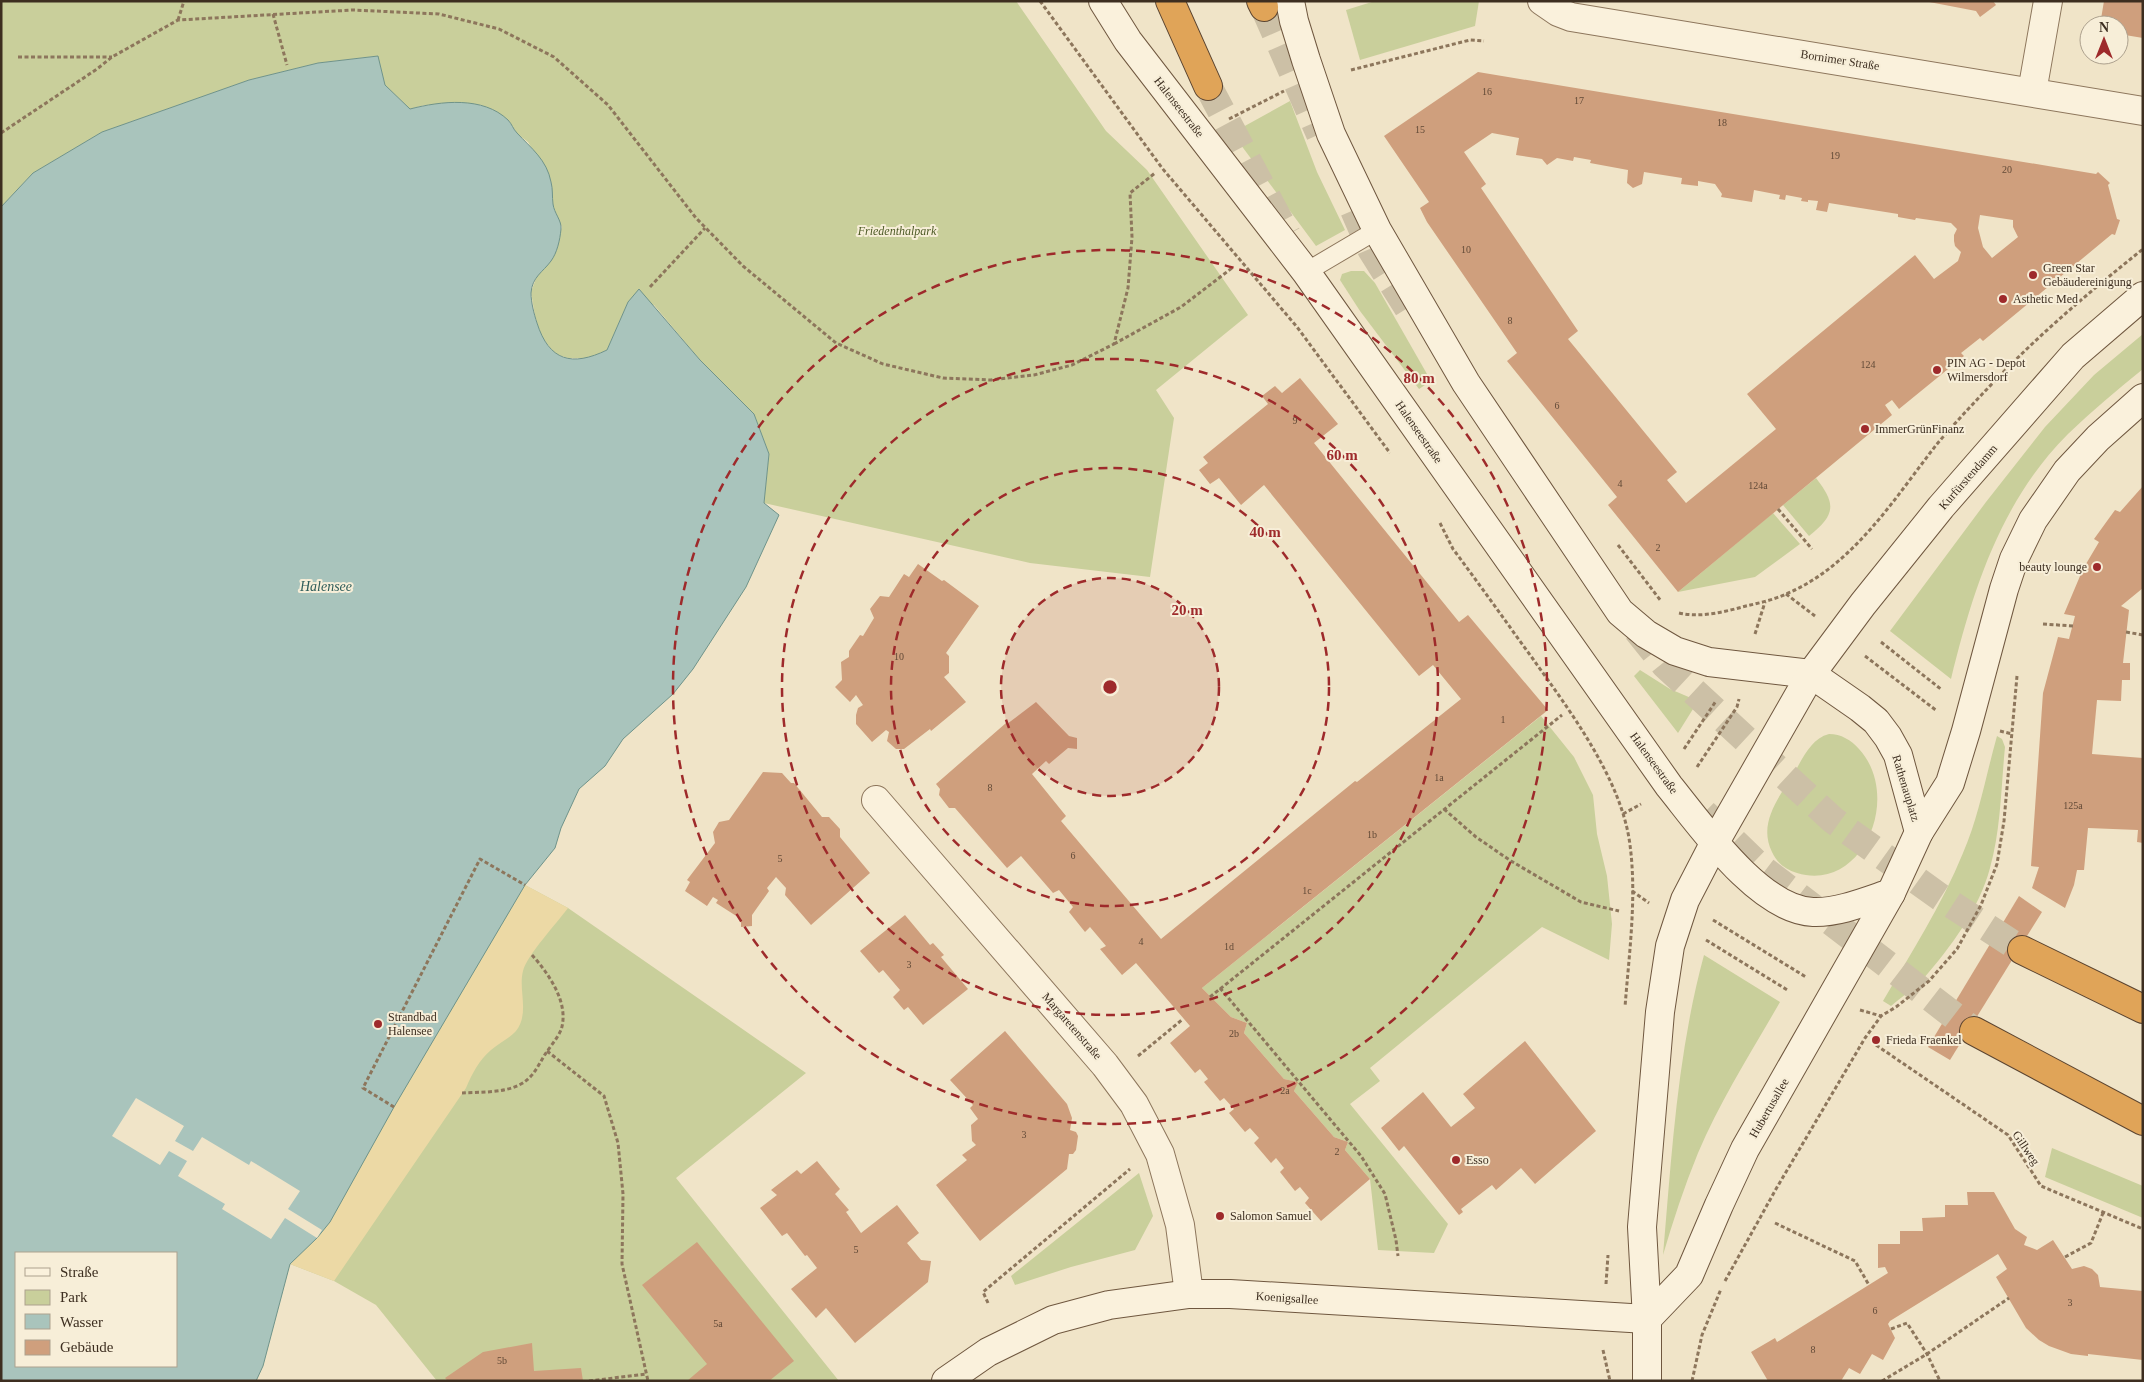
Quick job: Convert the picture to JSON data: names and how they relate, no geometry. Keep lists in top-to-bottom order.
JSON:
{
  "streets": {
    "main road": [
      "Bornimer Straße",
      "Halenseestraße",
      "Kurfürstendamm",
      "Rathenauplatz",
      "Margaretenstraße",
      "Hubertusallee",
      "Koenigsallee"
    ],
    "path": ["Gillweg"]
  },
  "crossings": [
    ["Kurfürstendamm", "Rathenauplatz"],
    ["Rathenauplatz", "Hubertusallee"],
    ["Margaretenstraße", "Koenigsallee"],
    ["Hubertusallee", "Koenigsallee"]
  ],
  "water": ["Halensee"],
  "parks": ["Friedenthalpark"],
  "places": [
    "Green Star Gebäudereinigung",
    "Asthetic Med",
    "PIN AG - Depot Wilmersdorf",
    "ImmerGrünFinanz",
    "beauty lounge",
    "Strandbad Halensee",
    "Frieda Fraenkel",
    "Esso",
    "Salomon Samuel"
  ],
  "house_numbers": [
    "16",
    "17",
    "18",
    "15",
    "19",
    "20",
    "10",
    "8",
    "124",
    "6",
    "9",
    "4",
    "124a",
    "2",
    "10",
    "1",
    "1a",
    "8",
    "125a",
    "1b",
    "6",
    "5",
    "1c",
    "4",
    "1d",
    "3",
    "2b",
    "2a",
    "3",
    "2",
    "5",
    "3",
    "6",
    "5a",
    "8",
    "5b"
  ],
  "legend": [
    "Straße",
    "Park",
    "Wasser",
    "Gebäude"
  ],
  "north": "top",
  "rings": [
    "80 m",
    "60 m",
    "40 m",
    "20 m"
  ]
}
